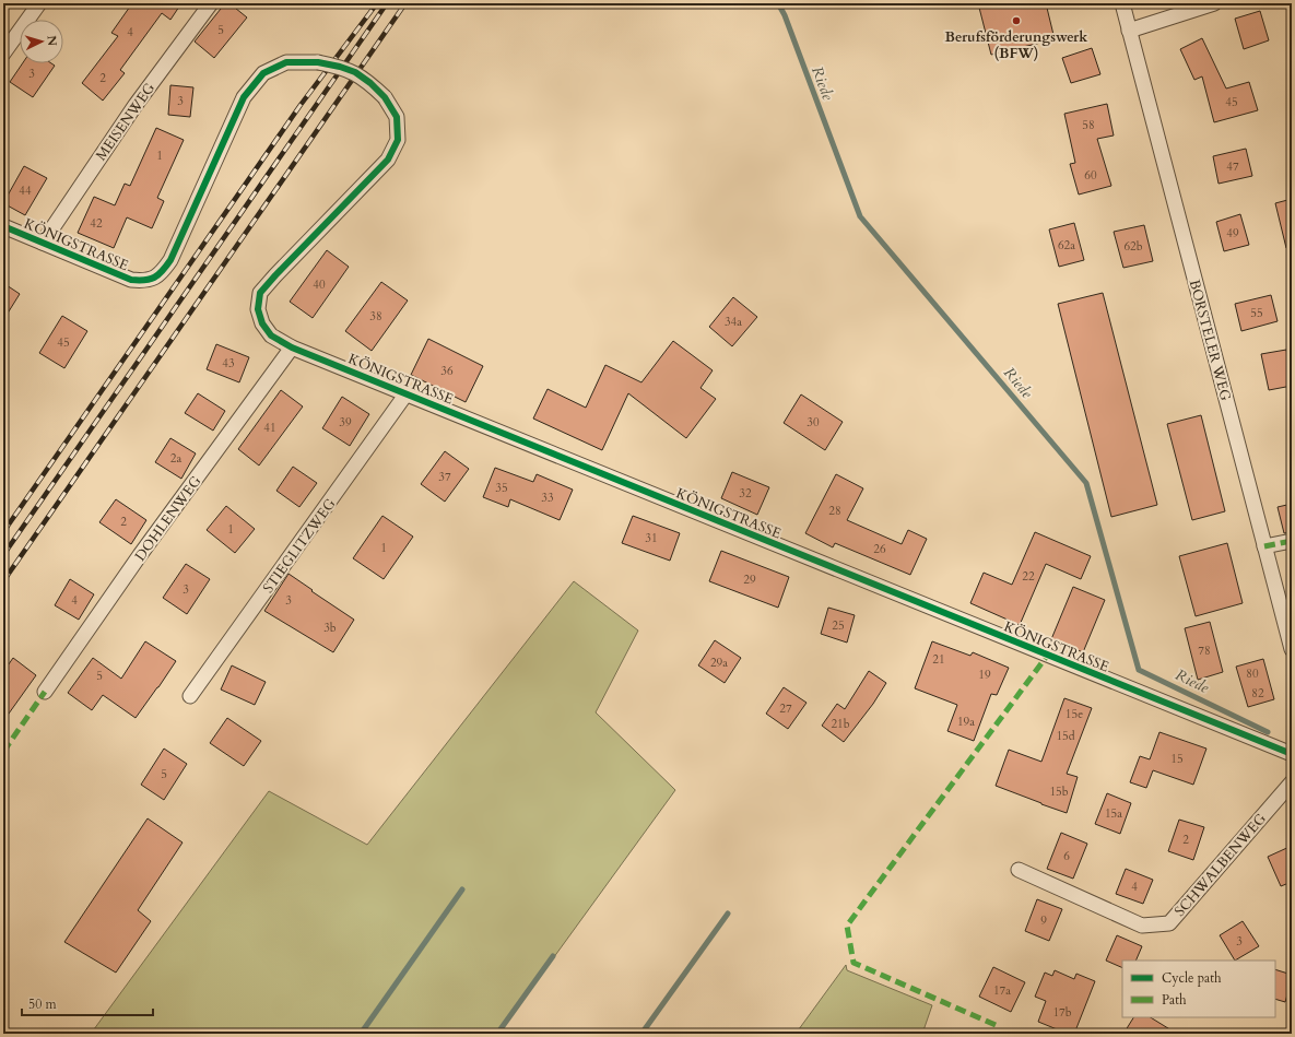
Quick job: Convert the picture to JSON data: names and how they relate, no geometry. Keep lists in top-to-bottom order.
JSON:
{
  "streets": {
    "street": [
      "MEISENWEG",
      "KÖNIGSTRASSE",
      "BORSTELER WEG",
      "DOHLENWEG",
      "STIEGLITZWEG",
      "SCHWALBENWEG"
    ]
  },
  "crossings": [
    ["MEISENWEG", "KÖNIGSTRASSE"],
    ["KÖNIGSTRASSE", "DOHLENWEG"],
    ["KÖNIGSTRASSE", "STIEGLITZWEG"]
  ],
  "water": ["Riede"],
  "places": ["Berufsförderungswerk (BFW)"],
  "house_numbers": [
    "5",
    "4",
    "3",
    "2",
    "3",
    "45",
    "58",
    "1",
    "47",
    "60",
    "44",
    "42",
    "49",
    "62a",
    "62b",
    "40",
    "55",
    "38",
    "34a",
    "45",
    "43",
    "36",
    "39",
    "30",
    "41",
    "2a",
    "37",
    "35",
    "32",
    "33",
    "28",
    "2",
    "1",
    "31",
    "1",
    "26",
    "22",
    "29",
    "3",
    "4",
    "3",
    "25",
    "3b",
    "78",
    "21",
    "29a",
    "80",
    "19",
    "5",
    "82",
    "27",
    "15e",
    "19a",
    "21b",
    "15d",
    "15",
    "5",
    "15b",
    "15a",
    "2",
    "6",
    "4",
    "9",
    "3",
    "17a",
    "17b"
  ],
  "legend": ["Cycle path", "Path"],
  "scale_bar": "50 m",
  "north": "right"
}
